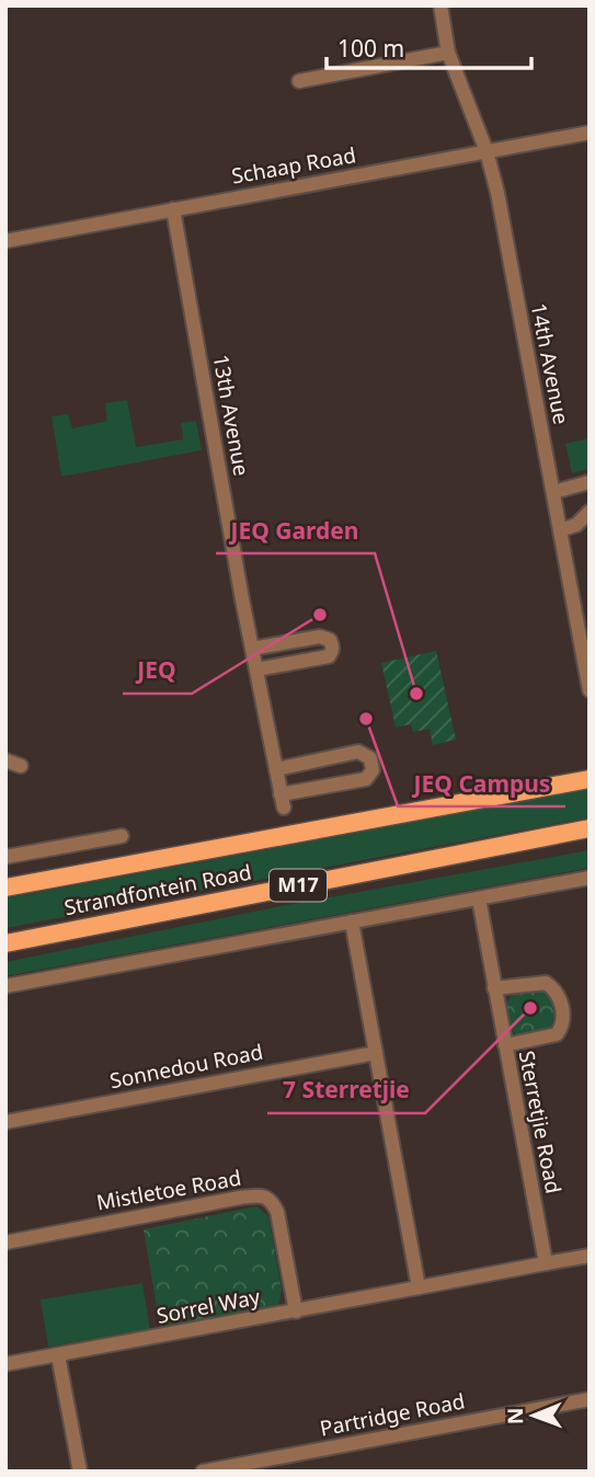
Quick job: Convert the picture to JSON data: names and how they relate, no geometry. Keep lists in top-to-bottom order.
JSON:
{
  "streets": {
    "main road": ["M17", "Strandfontein Road"],
    "street": [
      "Schaap Road",
      "14th Avenue",
      "13th Avenue",
      "Sonnedou Road",
      "Sterretjie Road",
      "Mistletoe Road",
      "Sorrel Way",
      "Partridge Road"
    ]
  },
  "crossings": [
    ["Schaap Road", "14th Avenue"],
    ["Schaap Road", "13th Avenue"],
    ["Sterretjie Road", "Sorrel Way"],
    ["Mistletoe Road", "Sorrel Way"]
  ],
  "places": [
    "JEQ",
    "JEQ Garden",
    "JEQ Campus",
    "7 Sterretjie"
  ],
  "scale_bar": "100 m",
  "north": "left"
}
